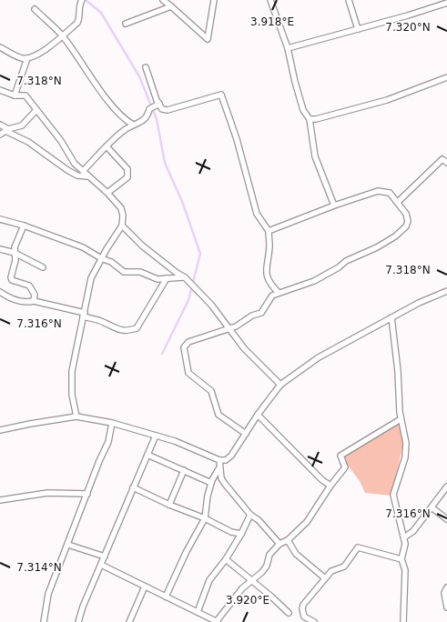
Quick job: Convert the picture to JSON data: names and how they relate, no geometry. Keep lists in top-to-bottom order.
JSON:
{
  "coordinates": [
    "3.918°E",
    "7.320°N",
    "7.318°N",
    "7.316°N",
    "7.314°N",
    "3.920°E"
  ]
}
